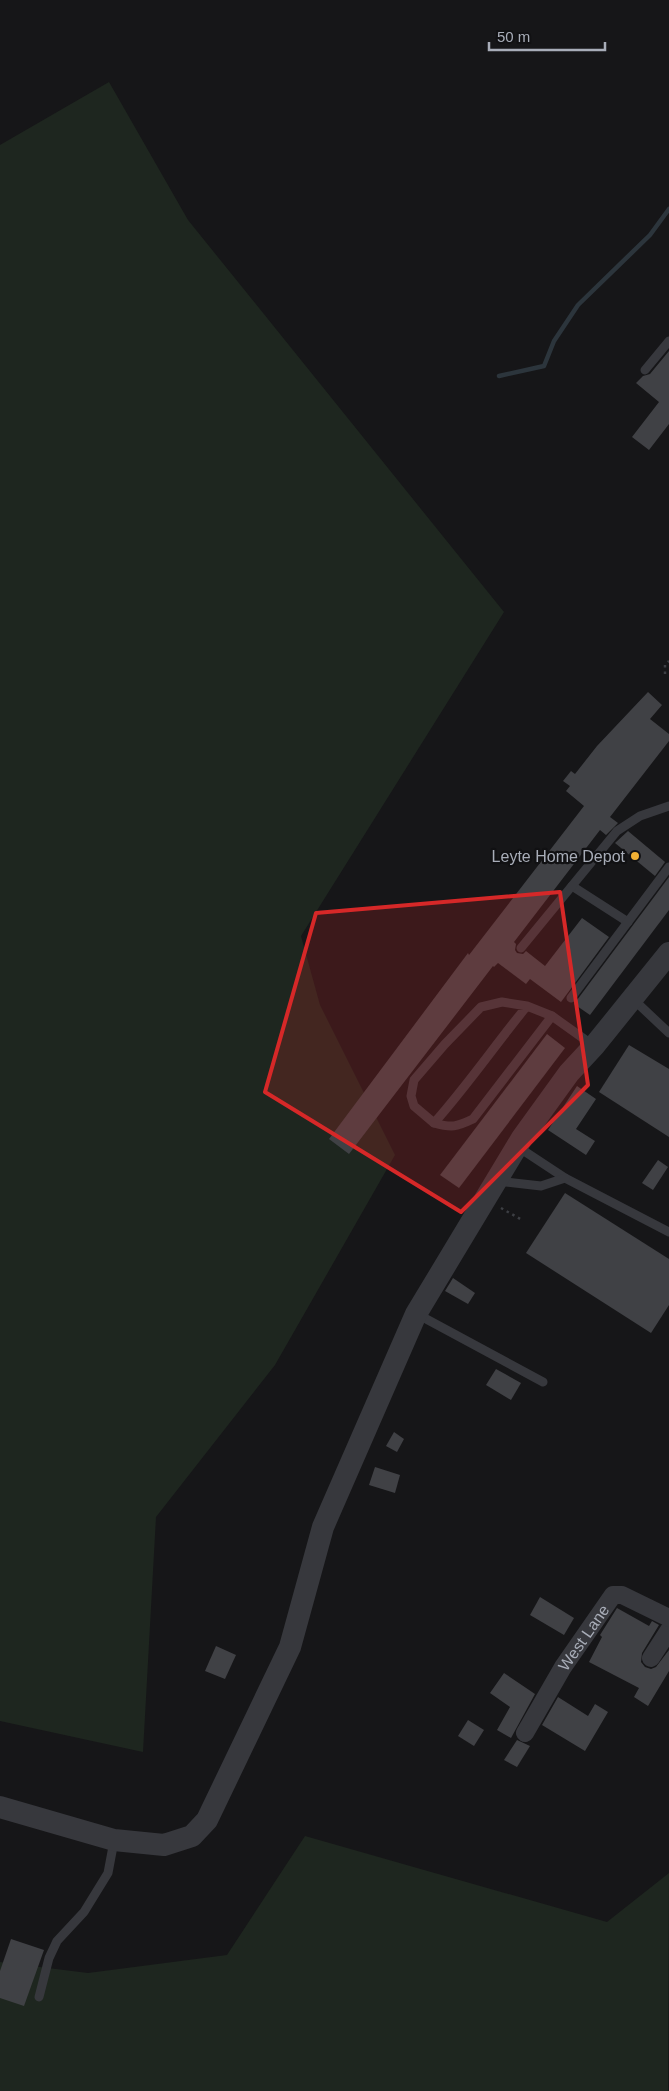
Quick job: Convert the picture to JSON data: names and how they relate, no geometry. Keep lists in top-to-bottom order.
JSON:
{
  "streets": {
    "street": ["West Lane"]
  },
  "places": ["Leyte Home Depot"],
  "scale_bar": "50 m"
}
